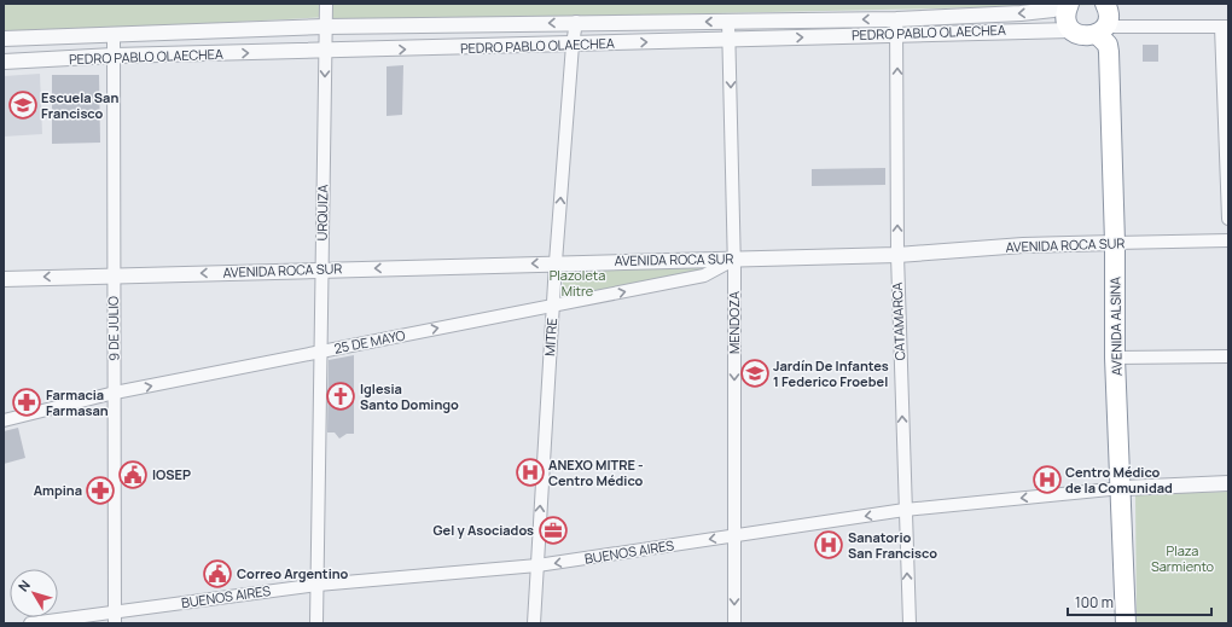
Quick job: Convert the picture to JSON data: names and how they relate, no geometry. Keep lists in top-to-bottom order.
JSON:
{
  "streets": {
    "highway": ["AVENIDA ALSINA"],
    "street": [
      "PEDRO PABLO OLAECHEA",
      "URQUIZA",
      "AVENIDA ROCA SUR",
      "CATAMARCA",
      "MENDOZA",
      "9 DE JULIO",
      "MITRE",
      "25 DE MAYO",
      "BUENOS AIRES"
    ]
  },
  "crossings": [
    ["PEDRO PABLO OLAECHEA", "URQUIZA"],
    ["PEDRO PABLO OLAECHEA", "CATAMARCA"],
    ["PEDRO PABLO OLAECHEA", "MENDOZA"],
    ["PEDRO PABLO OLAECHEA", "9 DE JULIO"],
    ["PEDRO PABLO OLAECHEA", "MITRE"],
    ["URQUIZA", "AVENIDA ROCA SUR"],
    ["URQUIZA", "25 DE MAYO"],
    ["URQUIZA", "BUENOS AIRES"],
    ["AVENIDA ROCA SUR", "CATAMARCA"],
    ["AVENIDA ROCA SUR", "MENDOZA"],
    ["AVENIDA ROCA SUR", "AVENIDA ALSINA"],
    ["AVENIDA ROCA SUR", "9 DE JULIO"],
    ["AVENIDA ROCA SUR", "MITRE"],
    ["AVENIDA ROCA SUR", "25 DE MAYO"],
    ["CATAMARCA", "BUENOS AIRES"],
    ["MENDOZA", "25 DE MAYO"],
    ["MENDOZA", "BUENOS AIRES"],
    ["AVENIDA ALSINA", "BUENOS AIRES"],
    ["9 DE JULIO", "25 DE MAYO"],
    ["9 DE JULIO", "BUENOS AIRES"],
    ["MITRE", "25 DE MAYO"],
    ["MITRE", "BUENOS AIRES"]
  ],
  "one_way": [
    "URQUIZA",
    "AVENIDA ROCA SUR",
    "CATAMARCA",
    "MENDOZA",
    "MITRE",
    "25 DE MAYO",
    "BUENOS AIRES"
  ],
  "parks": ["Plazoleta Mitre", "Plaza Sarmiento"],
  "places": {
    "school or university": ["Escuela San Francisco", "Jardín De Infantes 1 Federico Froebel"],
    "church": ["Iglesia Santo Domingo"],
    "pharmacy": ["Farmacia Farmasan", "Ampina"],
    "hospital": ["ANEXO MITRE - Centro Médico", "Centro Médico de la Comunidad", "Sanatorio San Francisco"],
    "public building": ["IOSEP", "Correo Argentino"],
    "office": ["Gel y Asociados"]
  },
  "scale_bar": "100 m",
  "north": "top left"
}
